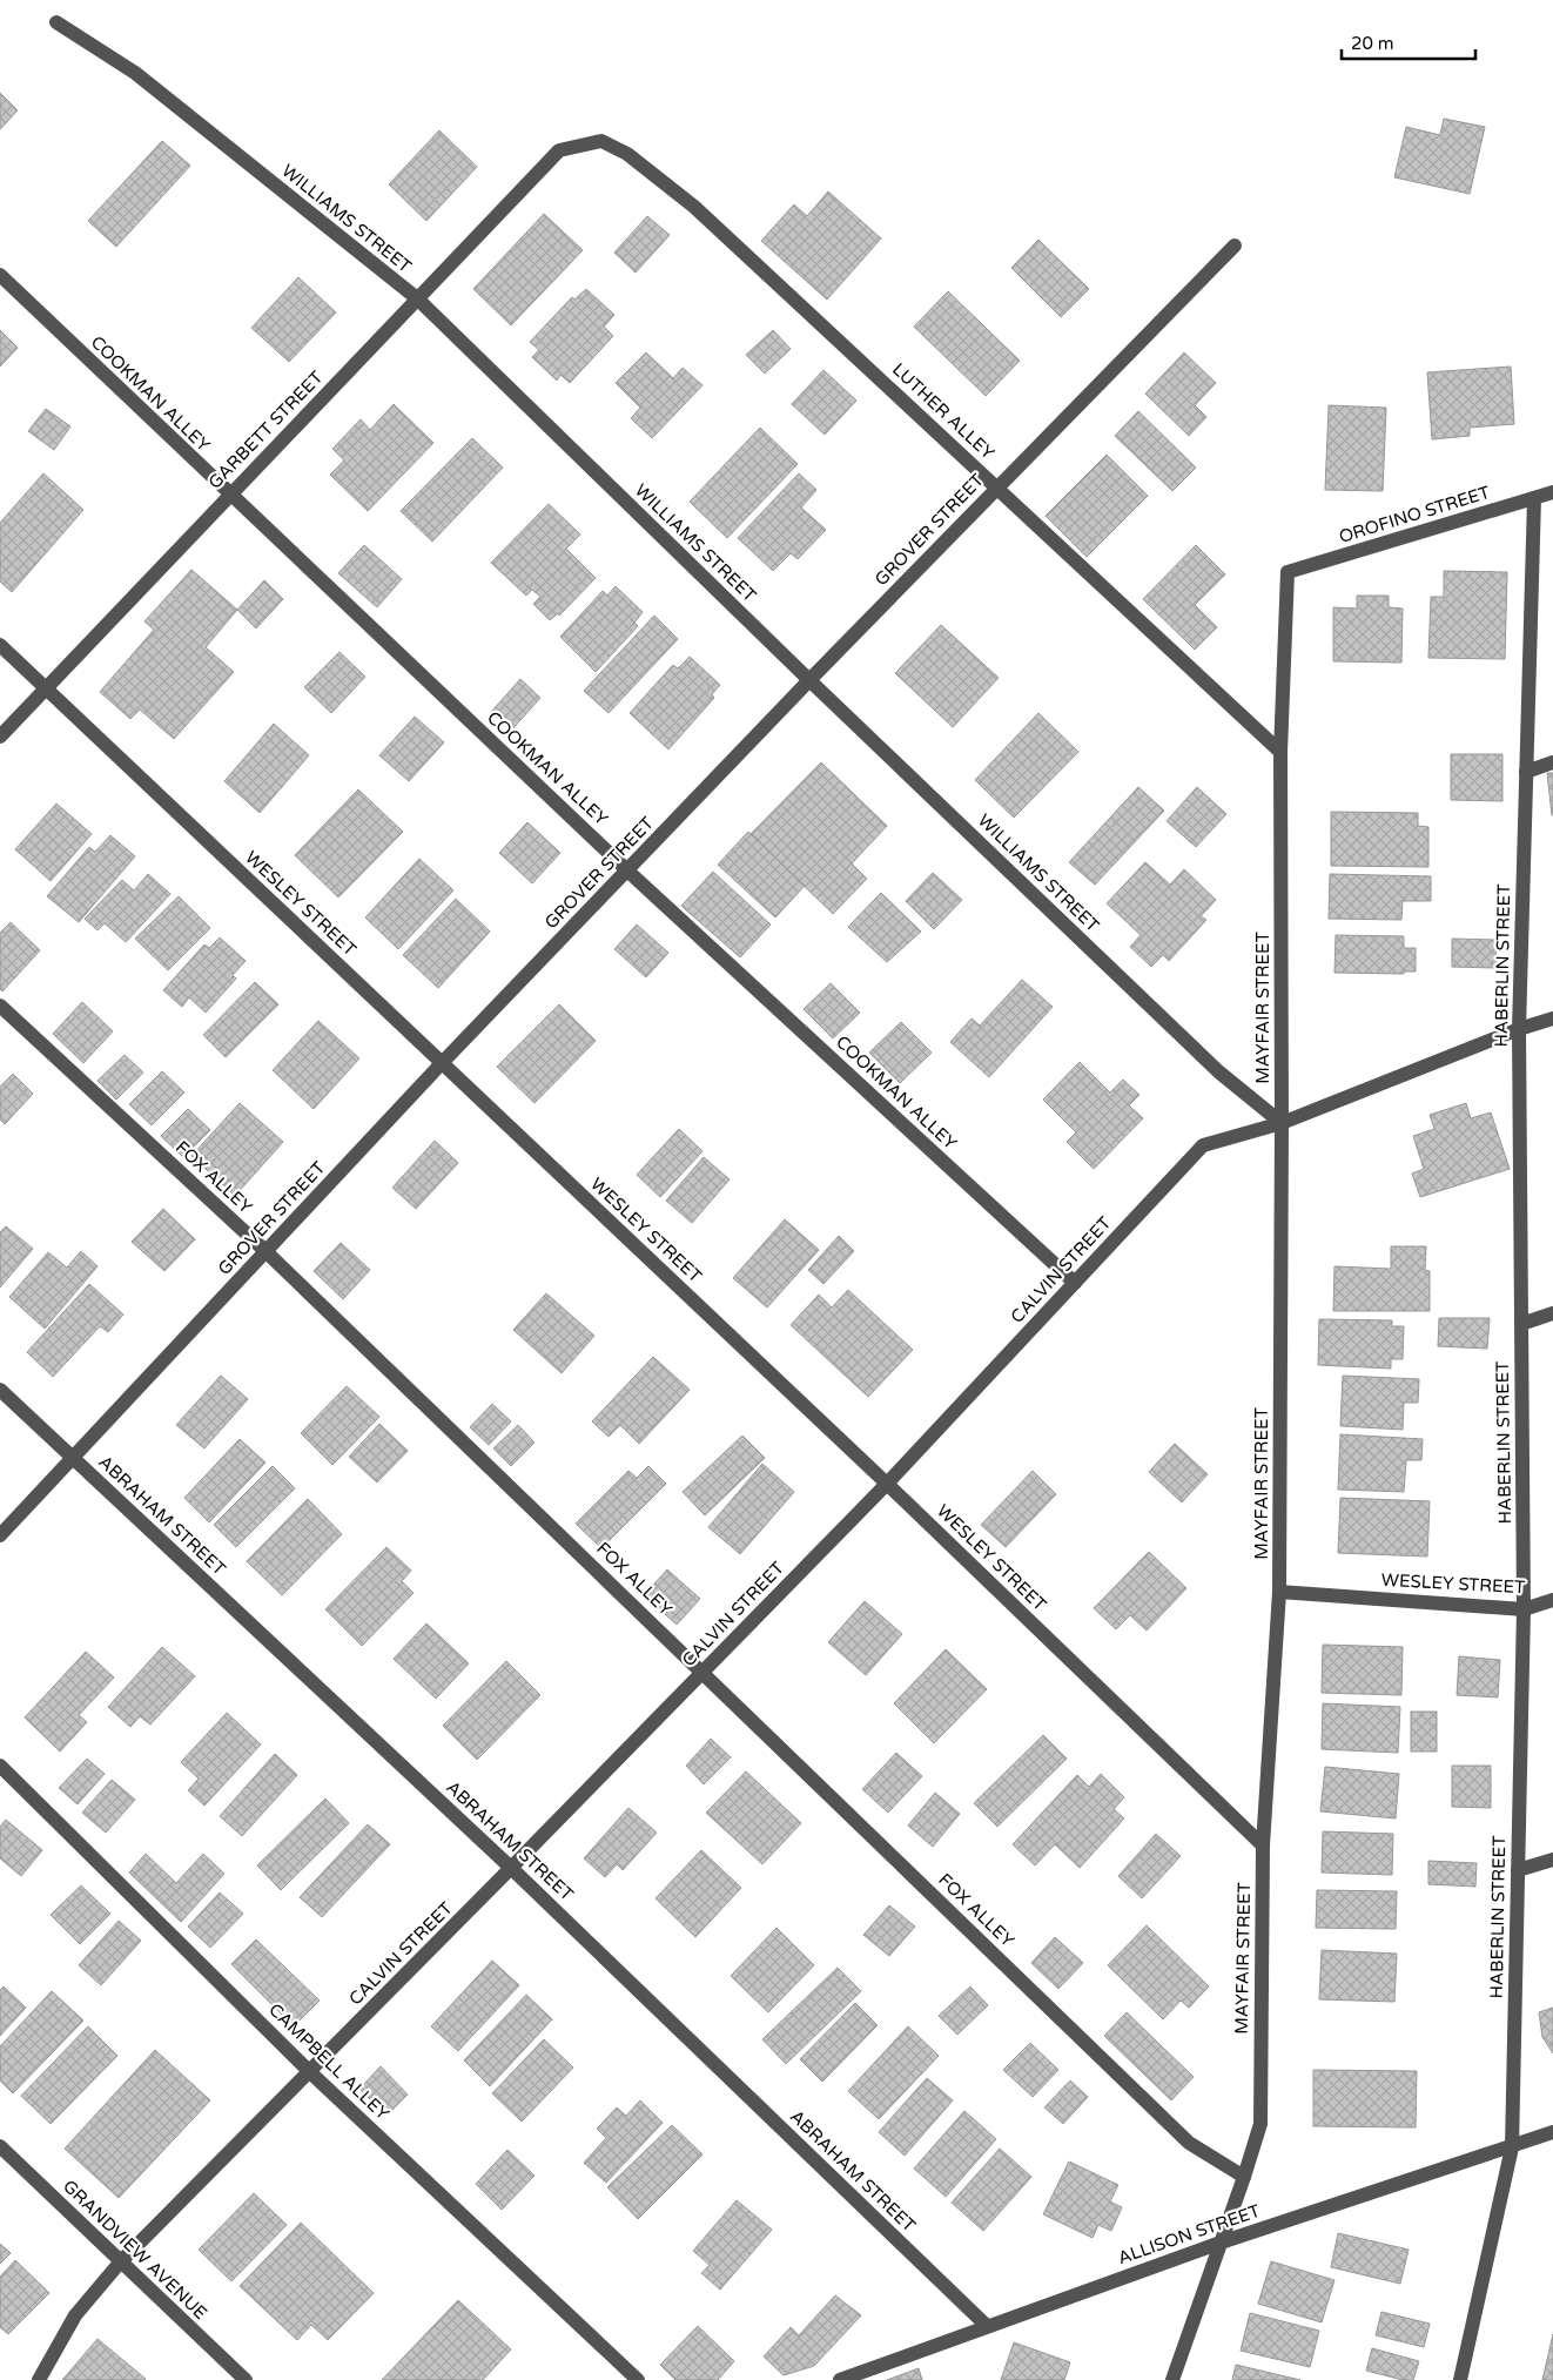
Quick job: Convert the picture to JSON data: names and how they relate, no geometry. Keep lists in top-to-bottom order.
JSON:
{
  "streets": {
    "street": [
      "WILLIAMS STREET",
      "COOKMAN ALLEY",
      "LUTHER ALLEY",
      "GARBETT STREET",
      "OROFINO STREET",
      "GROVER STREET",
      "WESLEY STREET",
      "HABERLIN STREET",
      "MAYFAIR STREET",
      "FOX ALLEY",
      "CALVIN STREET",
      "ABRAHAM STREET",
      "CAMPBELL ALLEY",
      "ALLISON STREET",
      "GRANDVIEW AVENUE"
    ]
  },
  "crossings": [
    ["WILLIAMS STREET", "GARBETT STREET"],
    ["WILLIAMS STREET", "GROVER STREET"],
    ["WILLIAMS STREET", "MAYFAIR STREET"],
    ["WILLIAMS STREET", "CALVIN STREET"],
    ["COOKMAN ALLEY", "GARBETT STREET"],
    ["COOKMAN ALLEY", "GROVER STREET"],
    ["COOKMAN ALLEY", "CALVIN STREET"],
    ["LUTHER ALLEY", "GARBETT STREET"],
    ["LUTHER ALLEY", "GROVER STREET"],
    ["LUTHER ALLEY", "MAYFAIR STREET"],
    ["GARBETT STREET", "WESLEY STREET"],
    ["OROFINO STREET", "HABERLIN STREET"],
    ["OROFINO STREET", "MAYFAIR STREET"],
    ["GROVER STREET", "WESLEY STREET"],
    ["GROVER STREET", "FOX ALLEY"],
    ["GROVER STREET", "ABRAHAM STREET"],
    ["WESLEY STREET", "HABERLIN STREET"],
    ["WESLEY STREET", "MAYFAIR STREET"],
    ["WESLEY STREET", "CALVIN STREET"],
    ["HABERLIN STREET", "CALVIN STREET"],
    ["HABERLIN STREET", "ALLISON STREET"],
    ["MAYFAIR STREET", "FOX ALLEY"],
    ["MAYFAIR STREET", "CALVIN STREET"],
    ["MAYFAIR STREET", "ALLISON STREET"],
    ["FOX ALLEY", "CALVIN STREET"],
    ["CALVIN STREET", "ABRAHAM STREET"],
    ["CALVIN STREET", "CAMPBELL ALLEY"],
    ["CALVIN STREET", "GRANDVIEW AVENUE"],
    ["ABRAHAM STREET", "ALLISON STREET"]
  ],
  "scale_bar": "20 m"
}
